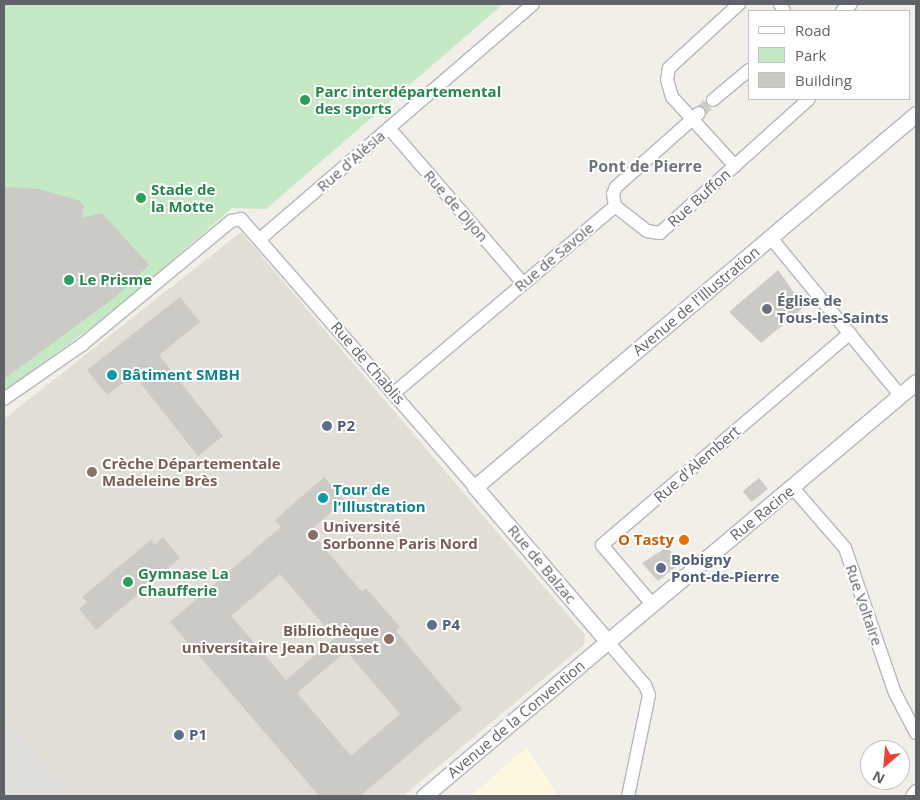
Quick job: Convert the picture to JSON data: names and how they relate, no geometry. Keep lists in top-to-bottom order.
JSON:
{
  "streets": {
    "street": [
      "Rue d'Alésia",
      "Rue Buffon",
      "Rue de Dijon",
      "Rue de Savoie",
      "Avenue de l'Illustration",
      "Rue de Chablis",
      "Rue d'Alembert",
      "Rue Racine",
      "Rue de Balzac",
      "Rue Voltaire",
      "Avenue de la Convention"
    ]
  },
  "crossings": [
    ["Rue d'Alésia", "Rue de Dijon"],
    ["Rue d'Alésia", "Rue de Chablis"],
    ["Rue Buffon", "Rue de Savoie"],
    ["Rue de Dijon", "Rue de Savoie"],
    ["Rue de Savoie", "Rue de Chablis"],
    ["Avenue de l'Illustration", "Rue de Chablis"],
    ["Avenue de l'Illustration", "Rue de Balzac"],
    ["Rue de Chablis", "Rue de Balzac"],
    ["Rue d'Alembert", "Rue Racine"],
    ["Rue Racine", "Rue de Balzac"],
    ["Rue Racine", "Rue Voltaire"],
    ["Rue Racine", "Avenue de la Convention"],
    ["Rue de Balzac", "Avenue de la Convention"]
  ],
  "districts": ["Pont de Pierre"],
  "places": [
    "Parc interdépartemental des sports",
    "Stade de la Motte",
    "Le Prisme",
    "Église de Tous-les-Saints",
    "Bâtiment SMBH",
    "P2",
    "Crèche Départementale Madeleine Brès",
    "Tour de l'Illustration",
    "Université Sorbonne Paris Nord",
    "O Tasty",
    "Bobigny Pont-de-Pierre",
    "Gymnase La Chaufferie",
    "P4",
    "Bibliothèque universitaire Jean Dausset",
    "P1"
  ],
  "legend": ["Road", "Park", "Building"],
  "north": "bottom left"
}
